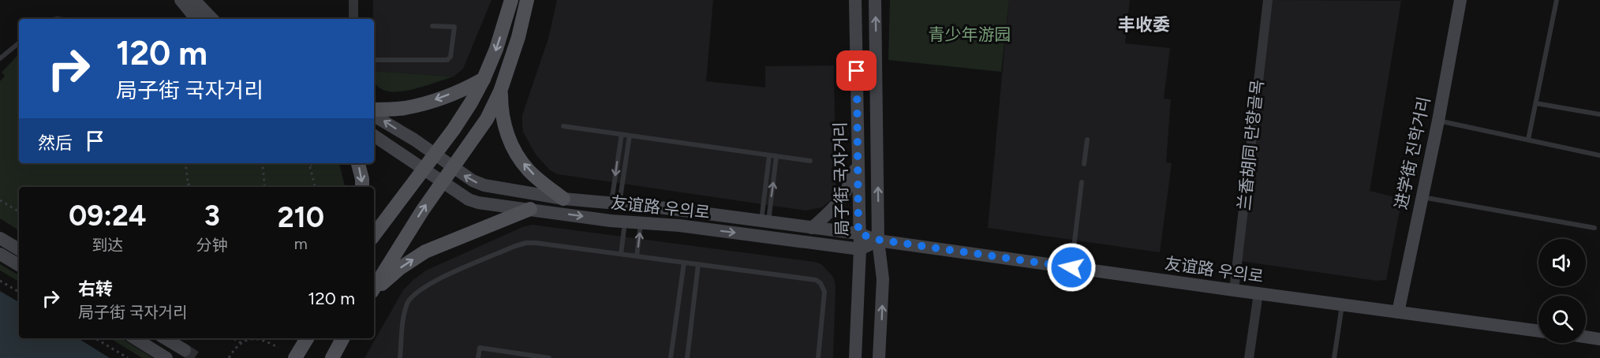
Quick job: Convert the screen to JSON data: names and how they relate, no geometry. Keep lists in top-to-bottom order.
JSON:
{
  "streets": {
    "main road": ["进学街 진학거리", "局子街 국자거리", "友谊路 우의로"],
    "street": ["兰香胡同 란향골목"]
  },
  "crossings": [
    ["兰香胡同 란향골목", "友谊路 우의로"],
    ["进学街 진학거리", "友谊路 우의로"],
    ["局子街 국자거리", "友谊路 우의로"]
  ],
  "districts": ["丰收委"],
  "parks": ["青少年游园"],
  "page": {
    "turn": ["120 m", "局子街 국자거리"],
    "then": "然后",
    "eta": [
      "09:24",
      "到达",
      "3",
      "分钟",
      "210",
      "m"
    ],
    "list": [
      {
        "name": "右转",
        "note": "局子街 국자거리",
        "value": "120 m"
      }
    ]
  }
}
